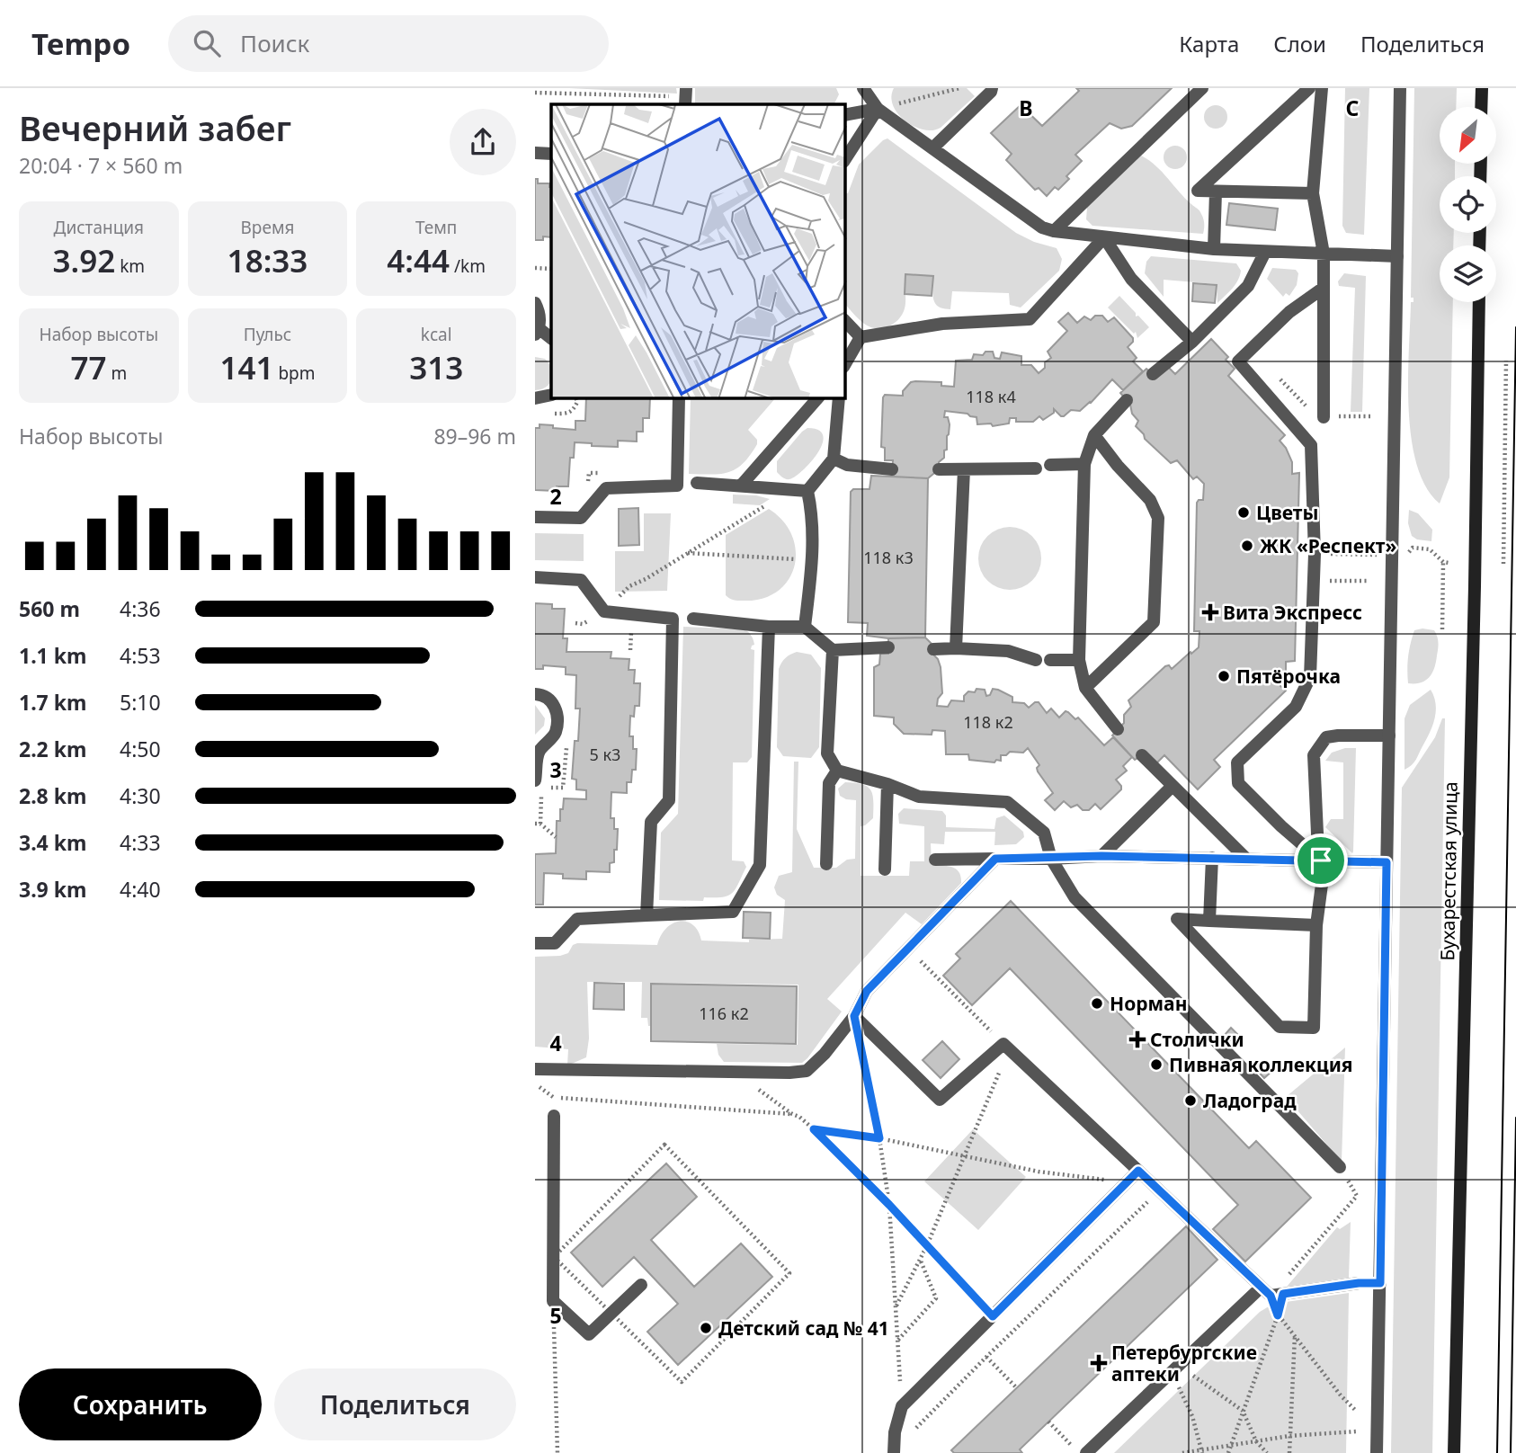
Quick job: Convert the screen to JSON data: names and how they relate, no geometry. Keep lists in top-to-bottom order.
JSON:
{
  "streets": {
    "main road": ["Бухарестская улица"]
  },
  "places": {
    "other": [
      "Цветы",
      "ЖК «Респект»",
      "Пятёрочка",
      "Норман",
      "Пивная коллекция",
      "Ладоград",
      "Детский сад № 41"
    ],
    "health": ["Вита Экспресс", "Столички", "Петербургские аптеки"]
  },
  "house_numbers": [
    "118 к4",
    "118 к3",
    "118 к2",
    "5 к3",
    "116 к2"
  ],
  "north": "bottom left",
  "page": {
    "header": "Tempo",
    "search": "Поиск",
    "nav": ["Карта", "Слои", "Поделиться"],
    "heading": ["Вечерний забег", "20:04 · 7 × 560 m"],
    "stats": [
      ["Дистанция", "3.92 km"],
      ["Время", "18:33"],
      ["Темп", "4:44 /km"],
      ["Набор высоты", "77 m"],
      ["Пульс", "141 bpm"],
      ["kcal", "313"]
    ],
    "chart": ["Набор высоты", "89–96 m"],
    "list": [
      {
        "name": "560 m",
        "note": "4:36"
      },
      {
        "name": "1.1 km",
        "note": "4:53"
      },
      {
        "name": "1.7 km",
        "note": "5:10"
      },
      {
        "name": "2.2 km",
        "note": "4:50"
      },
      {
        "name": "2.8 km",
        "note": "4:30"
      },
      {
        "name": "3.4 km",
        "note": "4:33"
      },
      {
        "name": "3.9 km",
        "note": "4:40"
      }
    ],
    "buttons": ["Сохранить", "Поделиться"]
  },
  "grid": {
    "columns": ["B", "C"],
    "rows": [
      "2",
      "3",
      "4",
      "5"
    ]
  }
}
